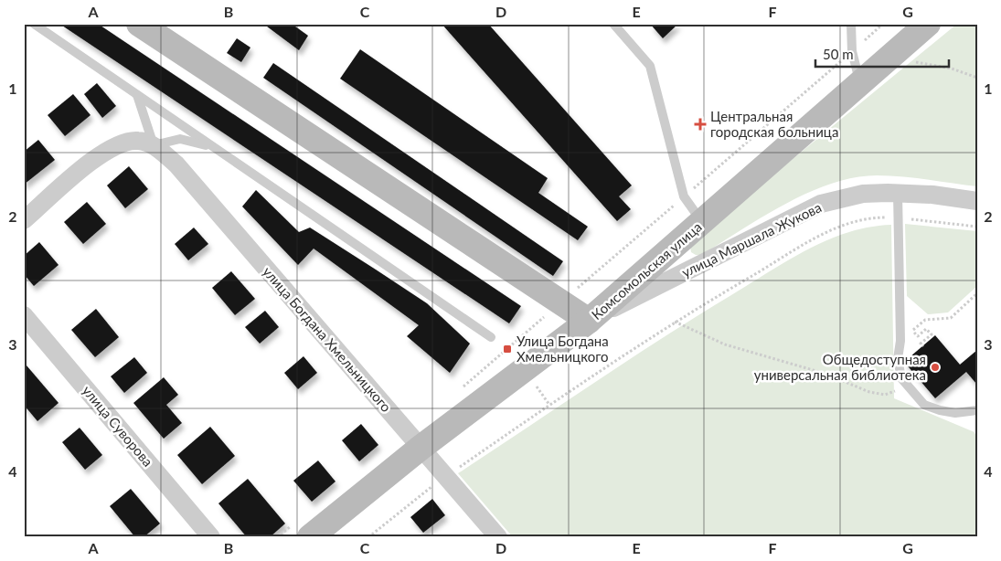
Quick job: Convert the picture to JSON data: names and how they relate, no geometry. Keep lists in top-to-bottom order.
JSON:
{
  "streets": {
    "street": [
      "улица Маршала Жукова",
      "Комсомольская улица",
      "улица Богдана Хмельницкого",
      "улица Суворова"
    ]
  },
  "crossings": [
    ["улица Маршала Жукова", "Комсомольская улица"],
    ["Комсомольская улица", "улица Богдана Хмельницкого"]
  ],
  "places": {
    "health": ["Центральная городская больница"],
    "transit": ["Улица Богдана Хмельницкого"],
    "other": ["Общедоступная универсальная библиотека"]
  },
  "scale_bar": "50 m",
  "grid": {
    "columns": [
      "A",
      "B",
      "C",
      "D",
      "E",
      "F",
      "G"
    ],
    "rows": [
      "1",
      "2",
      "3",
      "4"
    ]
  }
}
